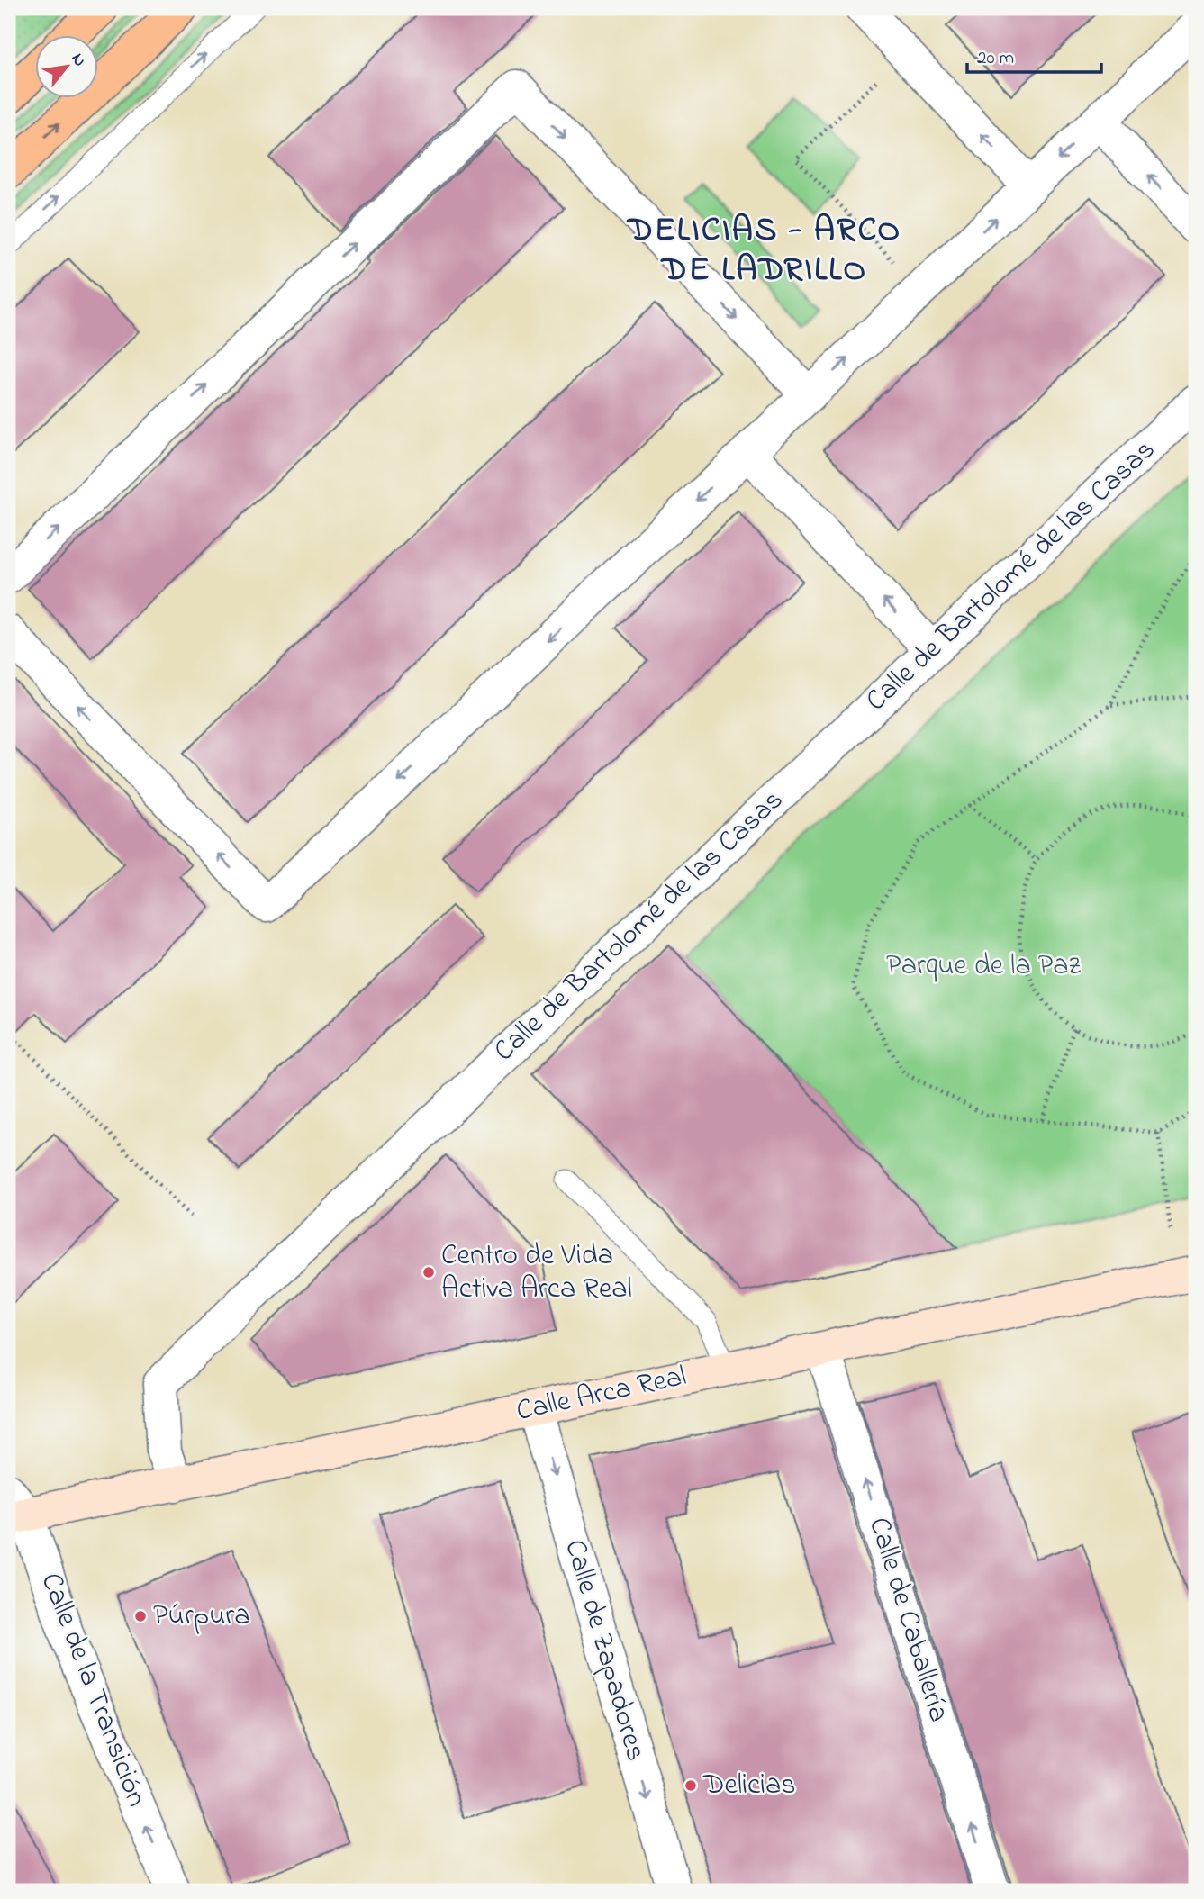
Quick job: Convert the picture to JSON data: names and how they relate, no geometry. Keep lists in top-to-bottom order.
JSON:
{
  "streets": {
    "street": [
      "Calle de Bartolomé de las Casas",
      "Calle Arca Real",
      "Calle de Caballería",
      "Calle de Zapadores",
      "Calle de la Transición"
    ]
  },
  "crossings": [
    ["Calle de Bartolomé de las Casas", "Calle Arca Real"],
    ["Calle Arca Real", "Calle de Caballería"],
    ["Calle Arca Real", "Calle de Zapadores"],
    ["Calle Arca Real", "Calle de la Transición"]
  ],
  "one_way": ["Calle de Caballería", "Calle de Zapadores", "Calle de la Transición"],
  "districts": ["DELICIAS - ARCO DE LADRILLO"],
  "parks": ["Parque de la Paz"],
  "places": ["Centro de Vida Activa Arca Real", "Púrpura", "Delicias"],
  "scale_bar": "20 m",
  "north": "top right"
}
